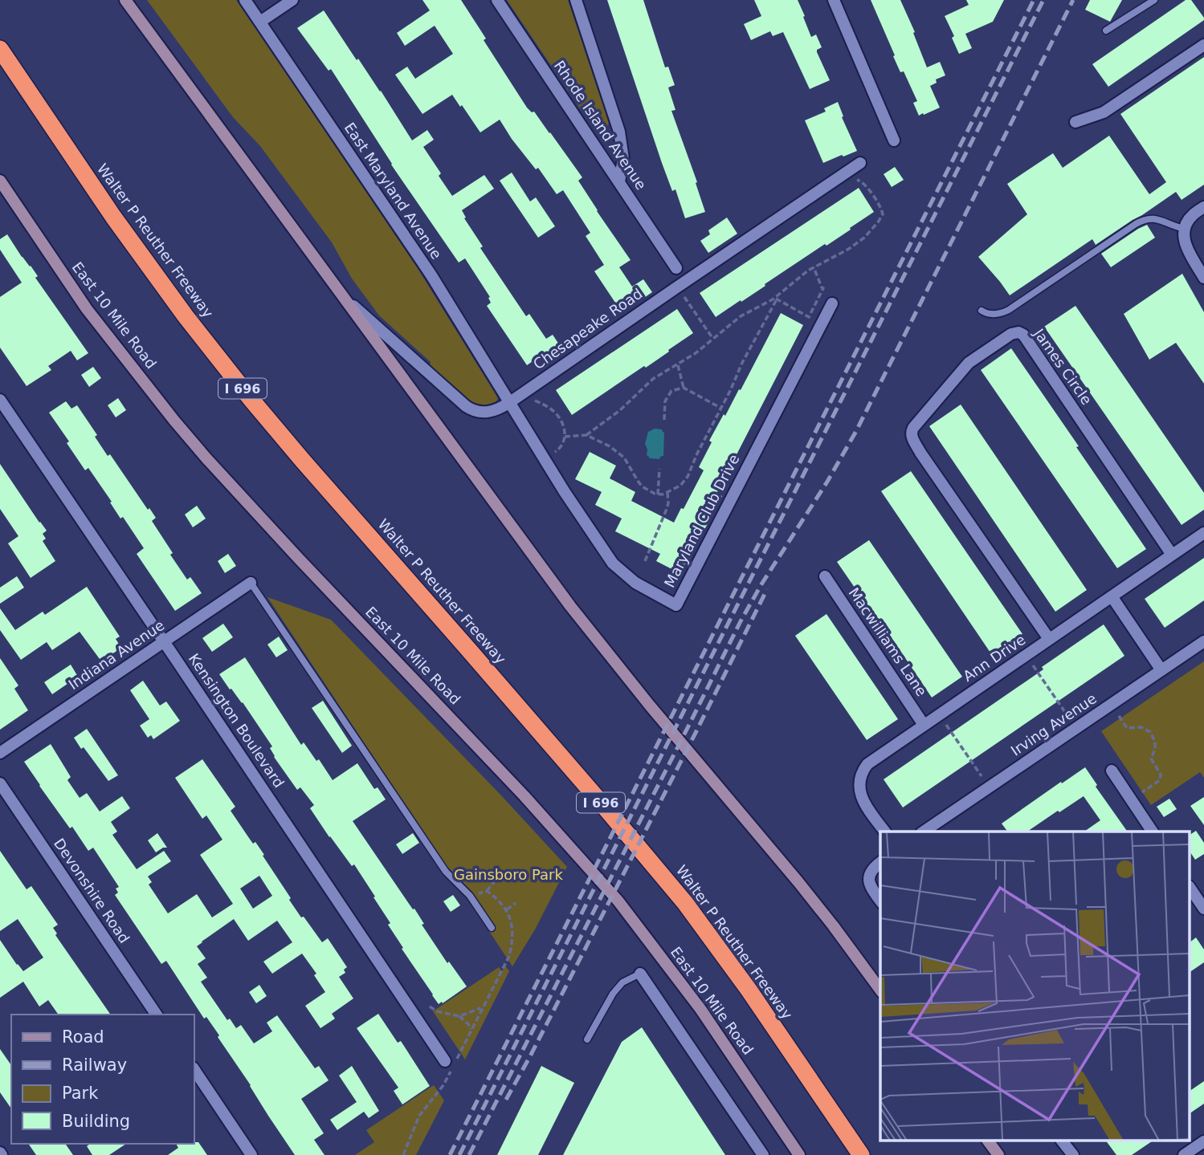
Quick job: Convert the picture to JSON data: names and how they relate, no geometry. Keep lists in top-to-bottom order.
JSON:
{
  "streets": {
    "highway": ["Walter P Reuther Freeway", "I 696"],
    "main road": ["East 10 Mile Road"],
    "street": [
      "Rhode Island Avenue",
      "East Maryland Avenue",
      "Chesapeake Road",
      "James Circle",
      "Maryland Club Drive",
      "Macwilliams Lane",
      "Indiana Avenue",
      "Ann Drive",
      "Kensington Boulevard",
      "Irving Avenue",
      "Devonshire Road"
    ]
  },
  "crossings": [
    ["East Maryland Avenue", "Chesapeake Road"],
    ["East Maryland Avenue", "Maryland Club Drive"],
    ["Chesapeake Road", "Maryland Club Drive"],
    ["James Circle", "Ann Drive"],
    ["Macwilliams Lane", "Ann Drive"],
    ["Indiana Avenue", "Kensington Boulevard"]
  ],
  "parks": ["Gainsboro Park"],
  "legend": [
    "Road",
    "Railway",
    "Park",
    "Building"
  ]
}
